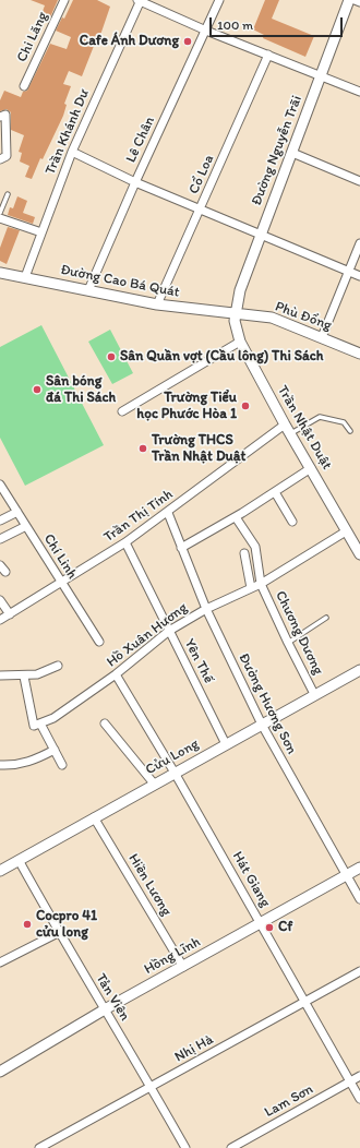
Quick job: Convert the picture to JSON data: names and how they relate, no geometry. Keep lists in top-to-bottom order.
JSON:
{
  "streets": {
    "street": [
      "Chi Lăng",
      "Trần Khánh Dư",
      "Lê Chân",
      "Đường Nguyễn Trãi",
      "Cổ Loa",
      "Đường Cao Bá Quát",
      "Phù Đổng",
      "Trần Nhật Duật",
      "Trần Thị Tính",
      "Chí Linh",
      "Chương Dương",
      "Hồ Xuân Hương",
      "Yên Thế",
      "Đường Hương Sơn",
      "Cửu Long",
      "Hát Giang",
      "Hiền Lương",
      "Hồng Lĩnh",
      "Tản Viên",
      "Nhị Hà",
      "Lam Sơn"
    ]
  },
  "crossings": [
    ["Trần Khánh Dư", "Đường Cao Bá Quát"],
    ["Lê Chân", "Đường Cao Bá Quát"],
    ["Đường Nguyễn Trãi", "Đường Cao Bá Quát"],
    ["Đường Nguyễn Trãi", "Phù Đổng"],
    ["Đường Nguyễn Trãi", "Trần Nhật Duật"],
    ["Cổ Loa", "Đường Cao Bá Quát"],
    ["Đường Cao Bá Quát", "Phù Đổng"],
    ["Đường Cao Bá Quát", "Trần Nhật Duật"],
    ["Phù Đổng", "Trần Nhật Duật"],
    ["Trần Nhật Duật", "Trần Thị Tính"],
    ["Trần Nhật Duật", "Hồ Xuân Hương"],
    ["Trần Thị Tính", "Chí Linh"],
    ["Trần Thị Tính", "Yên Thế"],
    ["Trần Thị Tính", "Đường Hương Sơn"],
    ["Chương Dương", "Hồ Xuân Hương"],
    ["Chương Dương", "Cửu Long"],
    ["Hồ Xuân Hương", "Yên Thế"],
    ["Hồ Xuân Hương", "Đường Hương Sơn"],
    ["Hồ Xuân Hương", "Hát Giang"],
    ["Yên Thế", "Cửu Long"],
    ["Đường Hương Sơn", "Cửu Long"],
    ["Đường Hương Sơn", "Hồng Lĩnh"],
    ["Cửu Long", "Hát Giang"],
    ["Cửu Long", "Hiền Lương"],
    ["Cửu Long", "Tản Viên"],
    ["Hát Giang", "Hồng Lĩnh"],
    ["Hát Giang", "Nhị Hà"],
    ["Hát Giang", "Lam Sơn"],
    ["Hiền Lương", "Hồng Lĩnh"],
    ["Hồng Lĩnh", "Tản Viên"],
    ["Tản Viên", "Nhị Hà"]
  ],
  "places": [
    "Cafe Ánh Dương",
    "Sân Quần vợt (Cầu lông) Thi Sách",
    "Sân bóng đá Thi Sách",
    "Trường Tiểu học Phước Hòa 1",
    "Trường THCS Trần Nhật Duật",
    "Cocpro 41 cửu long",
    "Cf"
  ],
  "scale_bar": "100 m"
}
